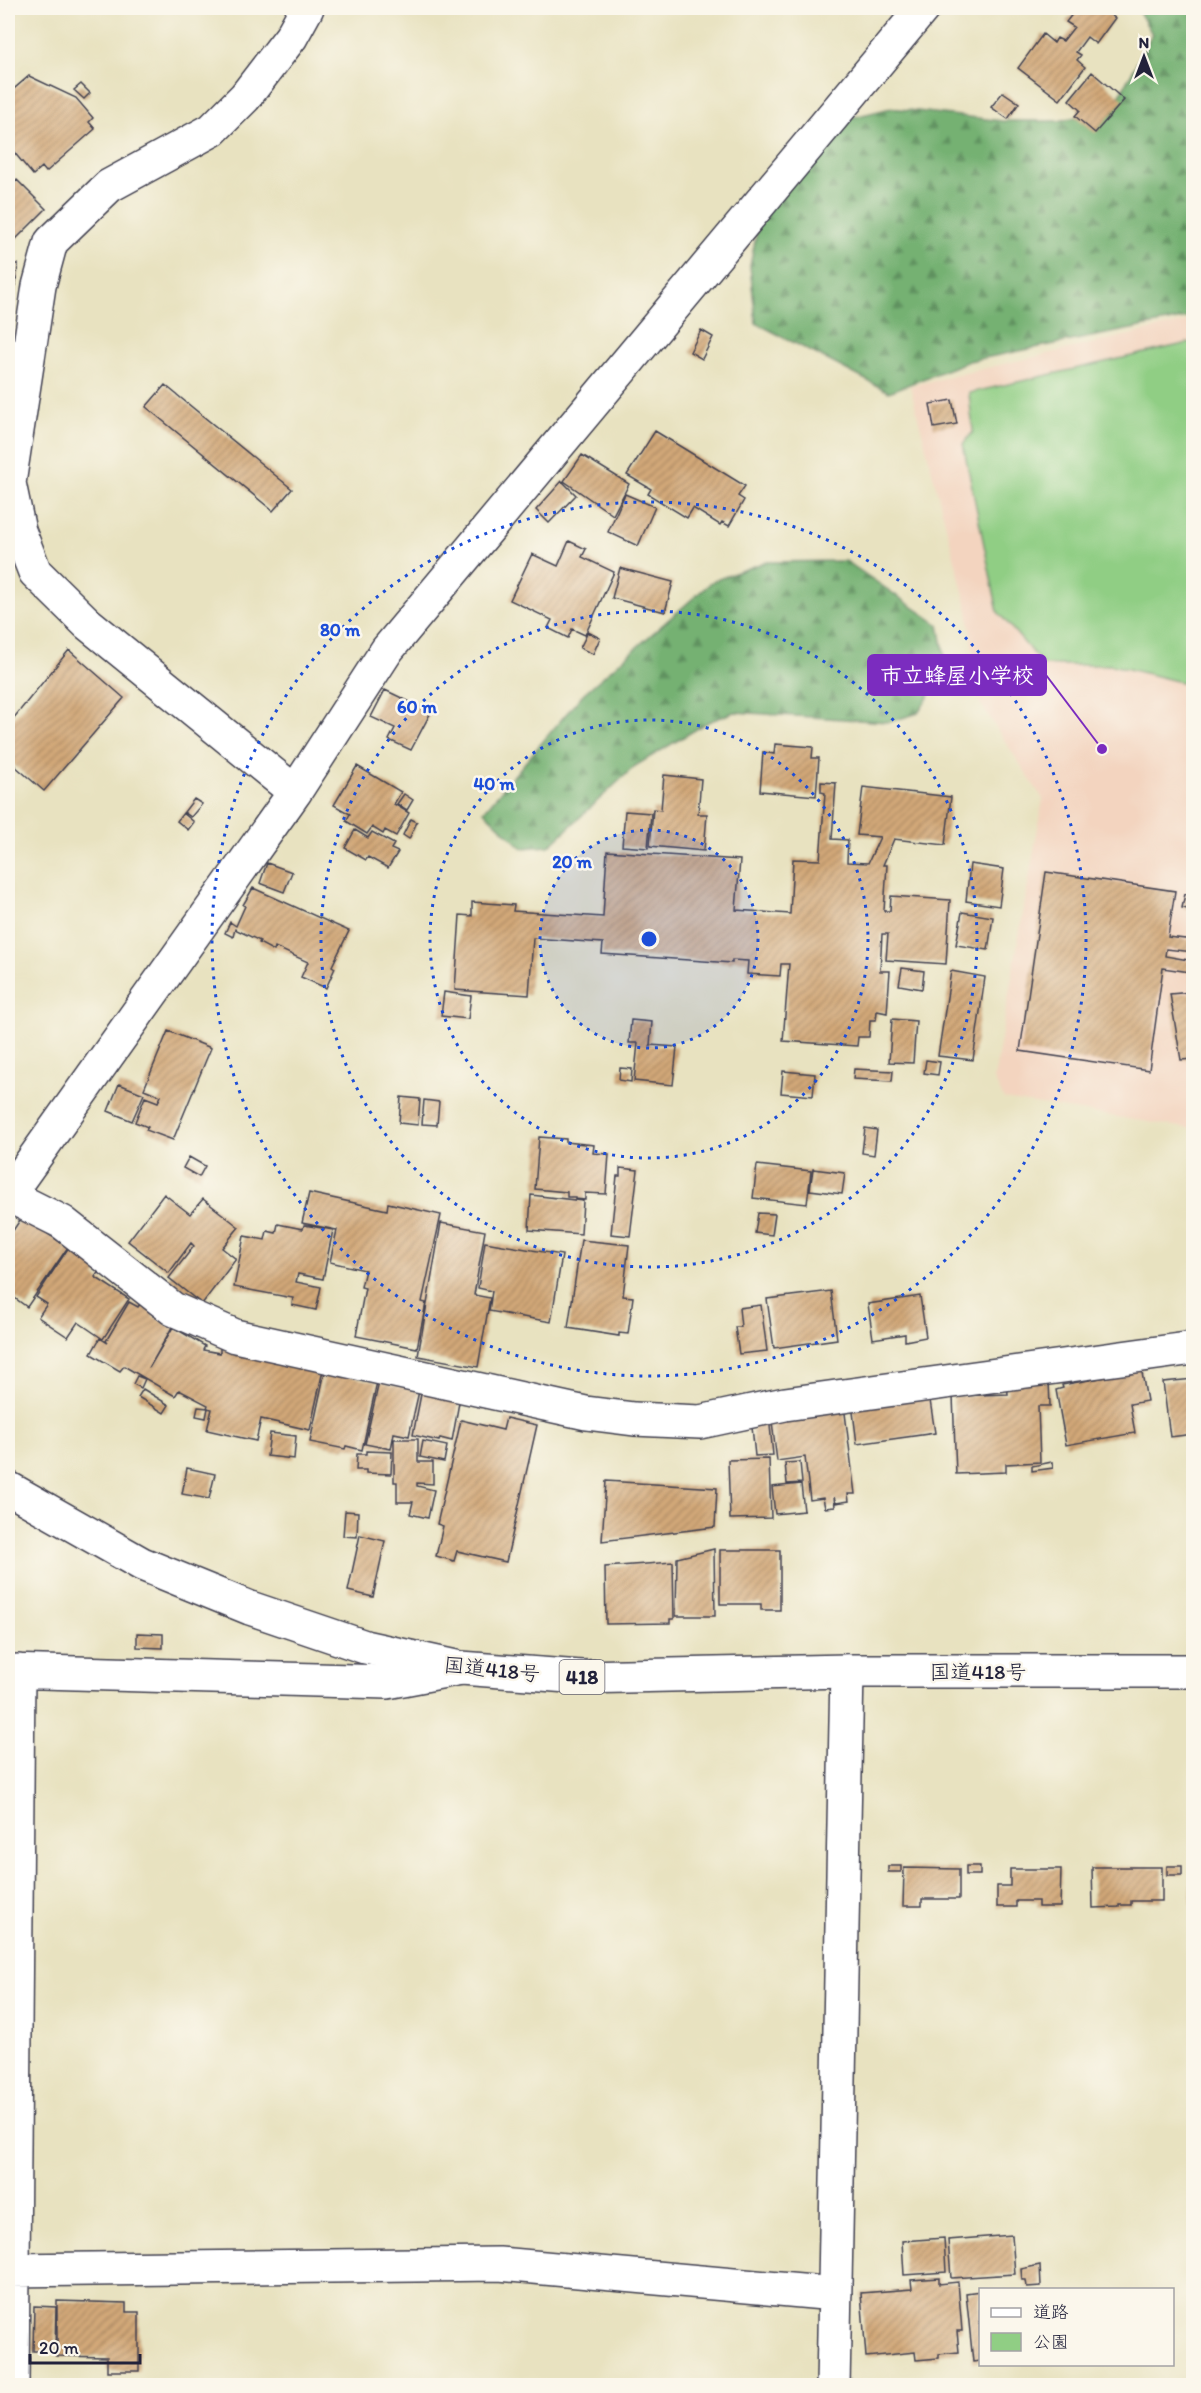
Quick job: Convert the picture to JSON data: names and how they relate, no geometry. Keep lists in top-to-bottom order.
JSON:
{
  "streets": {
    "main road": ["国道418号", "418"]
  },
  "places": ["市立蜂屋小学校"],
  "legend": ["道路", "公園"],
  "scale_bar": "20 m",
  "north": "top",
  "rings": [
    "80 m",
    "60 m",
    "40 m",
    "20 m"
  ]
}
